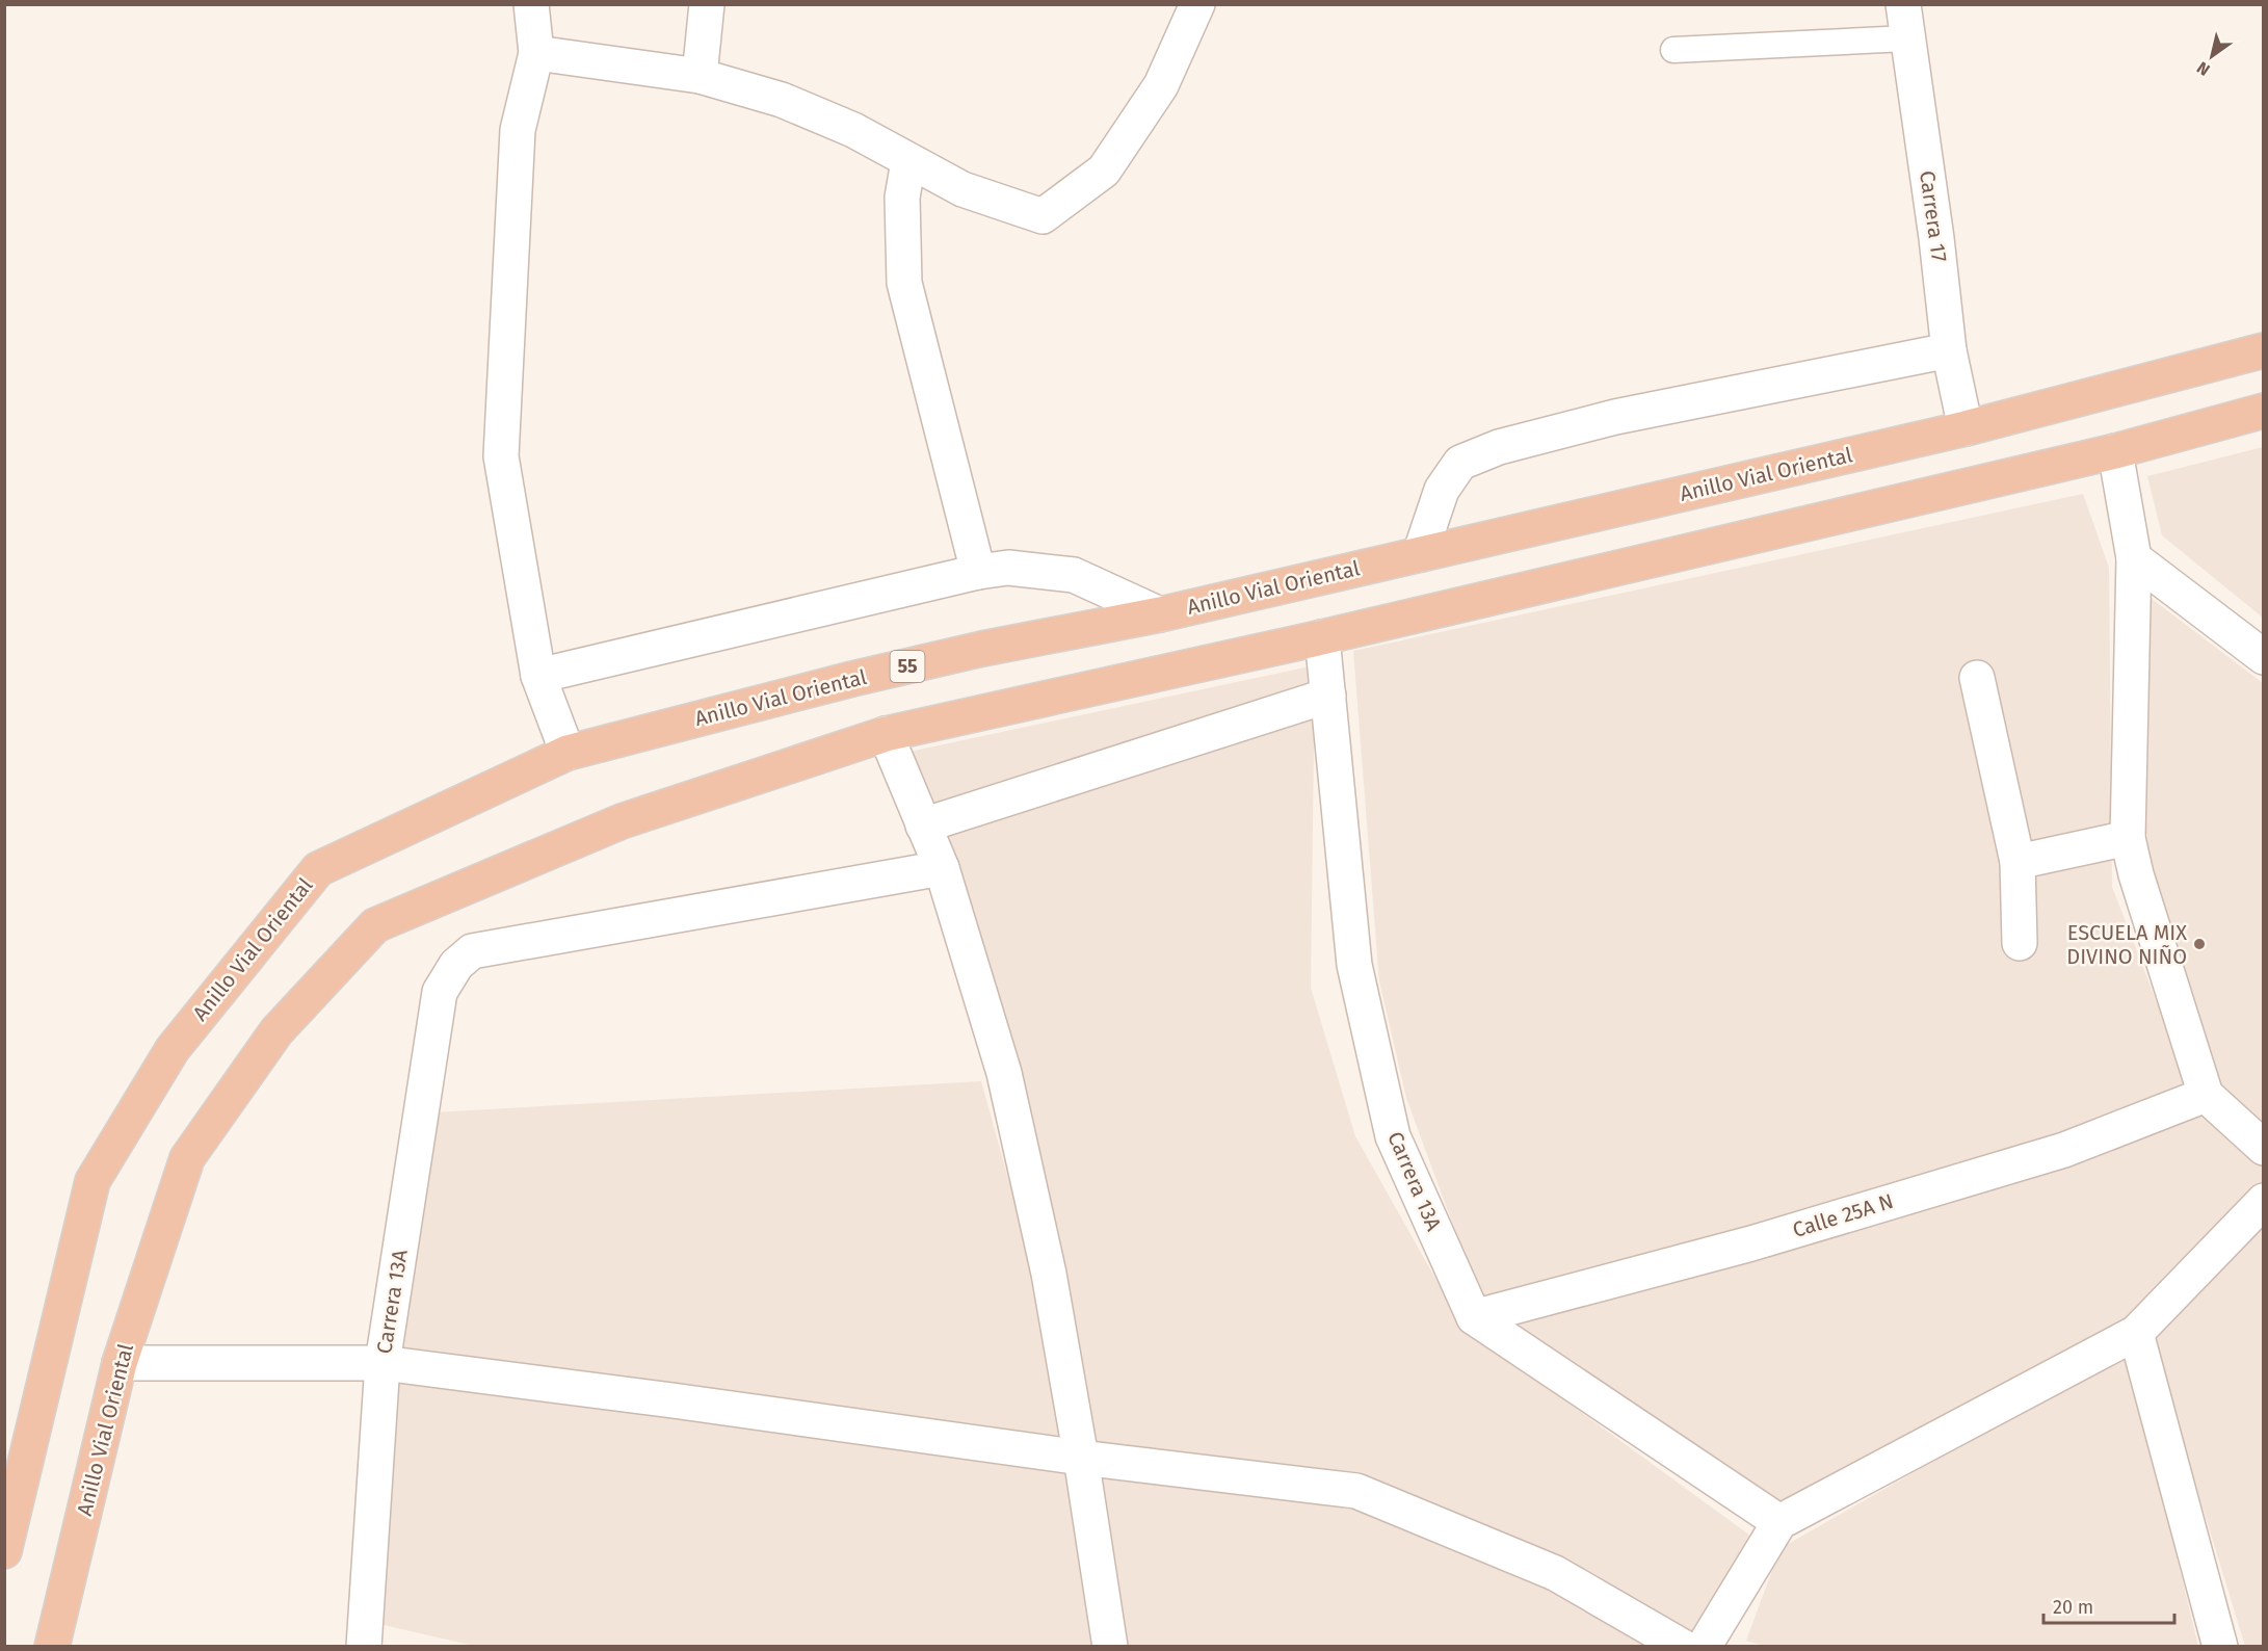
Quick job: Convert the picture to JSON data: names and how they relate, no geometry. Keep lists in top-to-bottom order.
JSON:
{
  "streets": {
    "highway": ["Anillo Vial Oriental", "55"],
    "street": ["Carrera 17", "Carrera 13A", "Calle 25A N"]
  },
  "crossings": [
    ["Carrera 17", "Anillo Vial Oriental"],
    ["Anillo Vial Oriental", "Carrera 13A"],
    ["Carrera 13A", "Calle 25A N"]
  ],
  "places": ["ESCUELA MIX DIVINO NIÑO"],
  "scale_bar": "20 m",
  "north": "bottom left"
}
